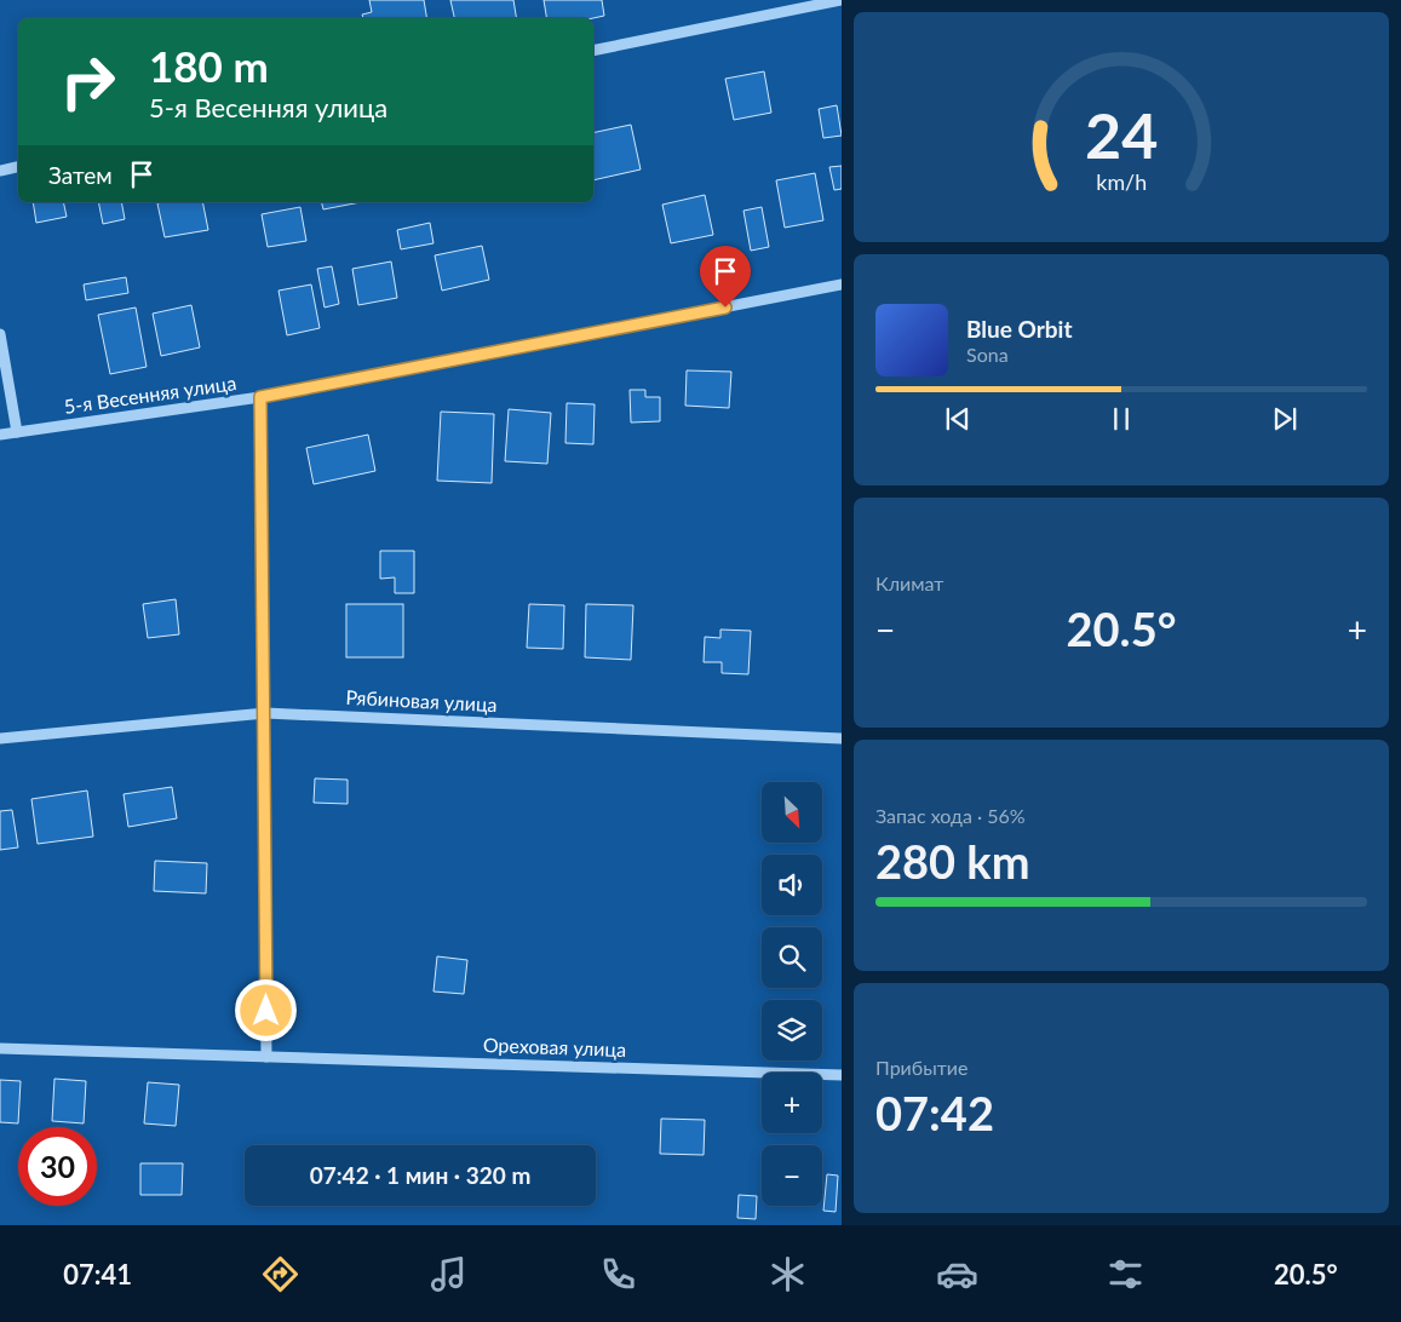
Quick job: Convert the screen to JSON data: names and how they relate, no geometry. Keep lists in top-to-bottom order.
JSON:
{
  "streets": {
    "street": ["5-я Весенняя улица", "Рябиновая улица", "Ореховая улица"]
  },
  "north": "bottom right",
  "page": {
    "turn": ["180 m", "5-я Весенняя улица"],
    "then": "Затем",
    "song": ["Blue Orbit", "Sona"],
    "tile": [
      "Климат",
      ["Запас хода · 56%", "280 km"],
      ["Прибытие", "07:42"]
    ],
    "heat": ["−", "20.5°", "+"],
    "map_buttons": ["+", "−"],
    "limit": "30",
    "trip": "07:42 · 1 мин · 320 m",
    "tabs": ["07:41", "20.5°"],
    "gauge": ["24", "km/h"]
  }
}
